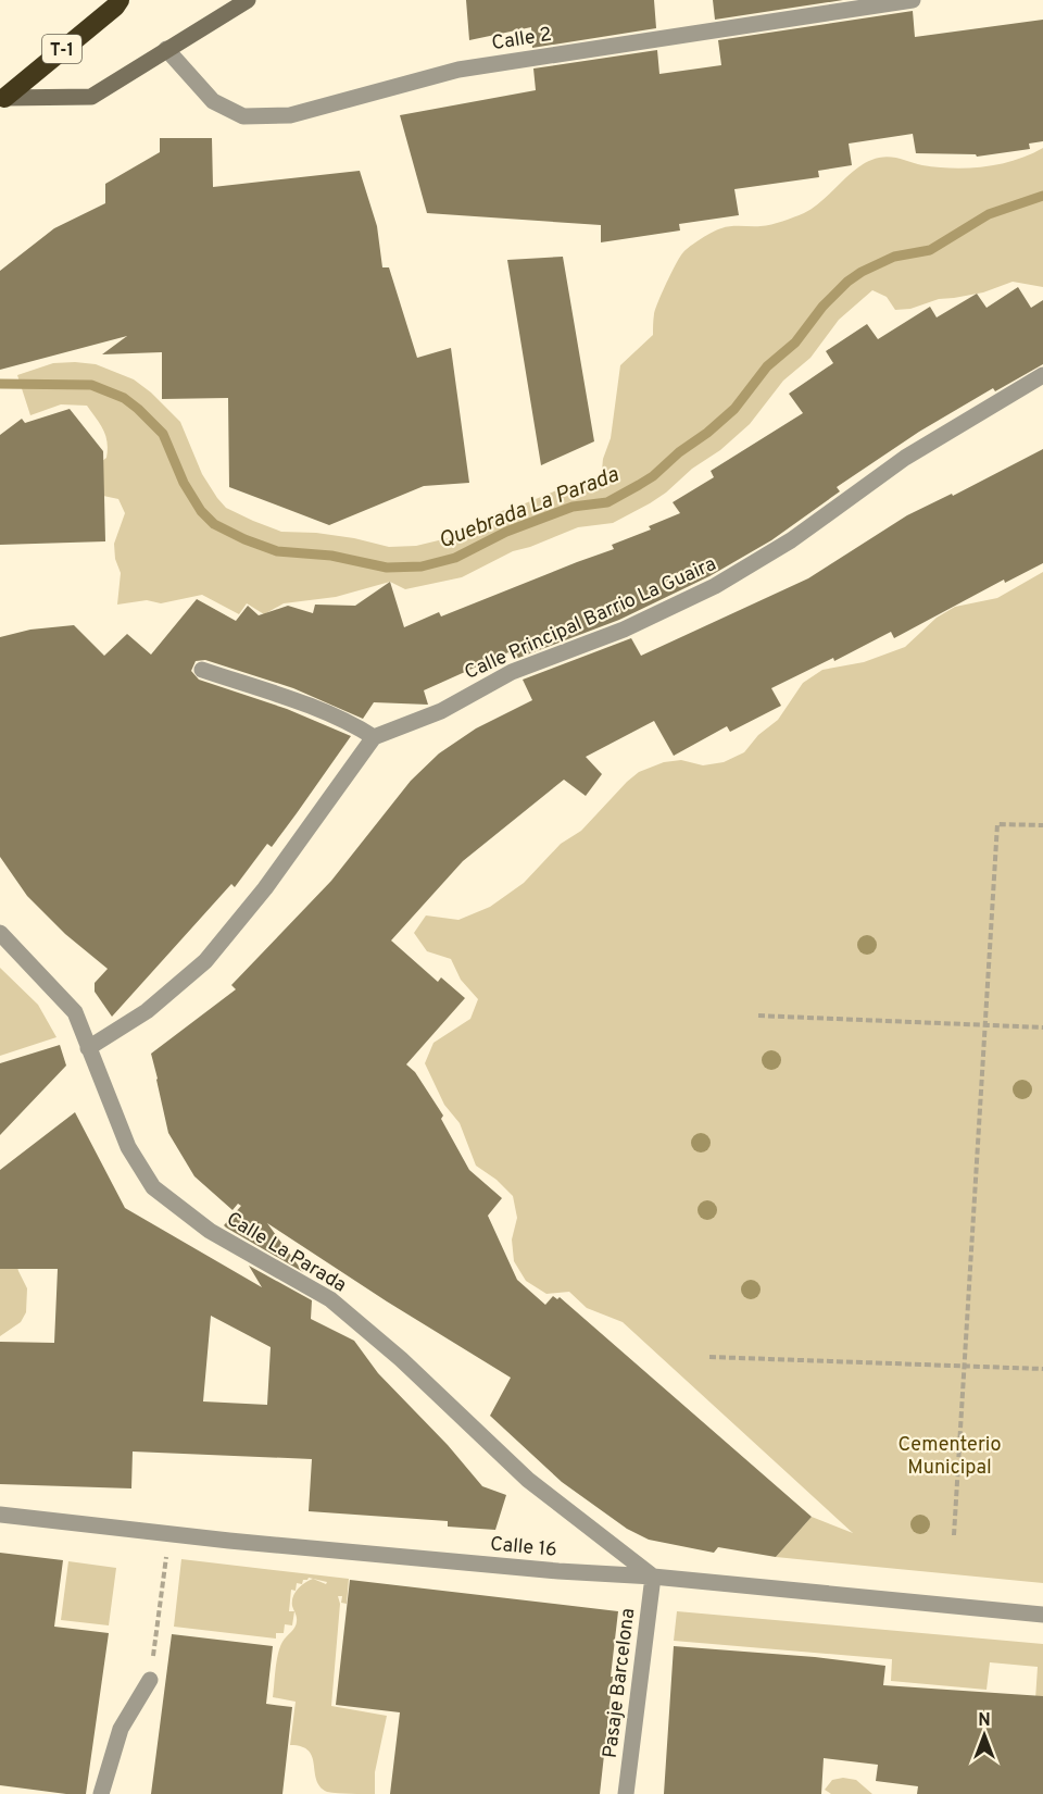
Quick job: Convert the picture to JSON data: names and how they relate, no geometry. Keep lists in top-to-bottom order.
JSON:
{
  "streets": {
    "highway": ["T-1"],
    "street": [
      "Calle 2",
      "Calle Principal Barrio La Guaira",
      "Calle La Parada",
      "Calle 16",
      "Pasaje Barcelona"
    ]
  },
  "crossings": [
    ["Calle La Parada", "Calle 16"],
    ["Calle La Parada", "Pasaje Barcelona"],
    ["Calle 16", "Pasaje Barcelona"]
  ],
  "water": ["Quebrada La Parada"],
  "parks": ["Cementerio Municipal"],
  "north": "top"
}
